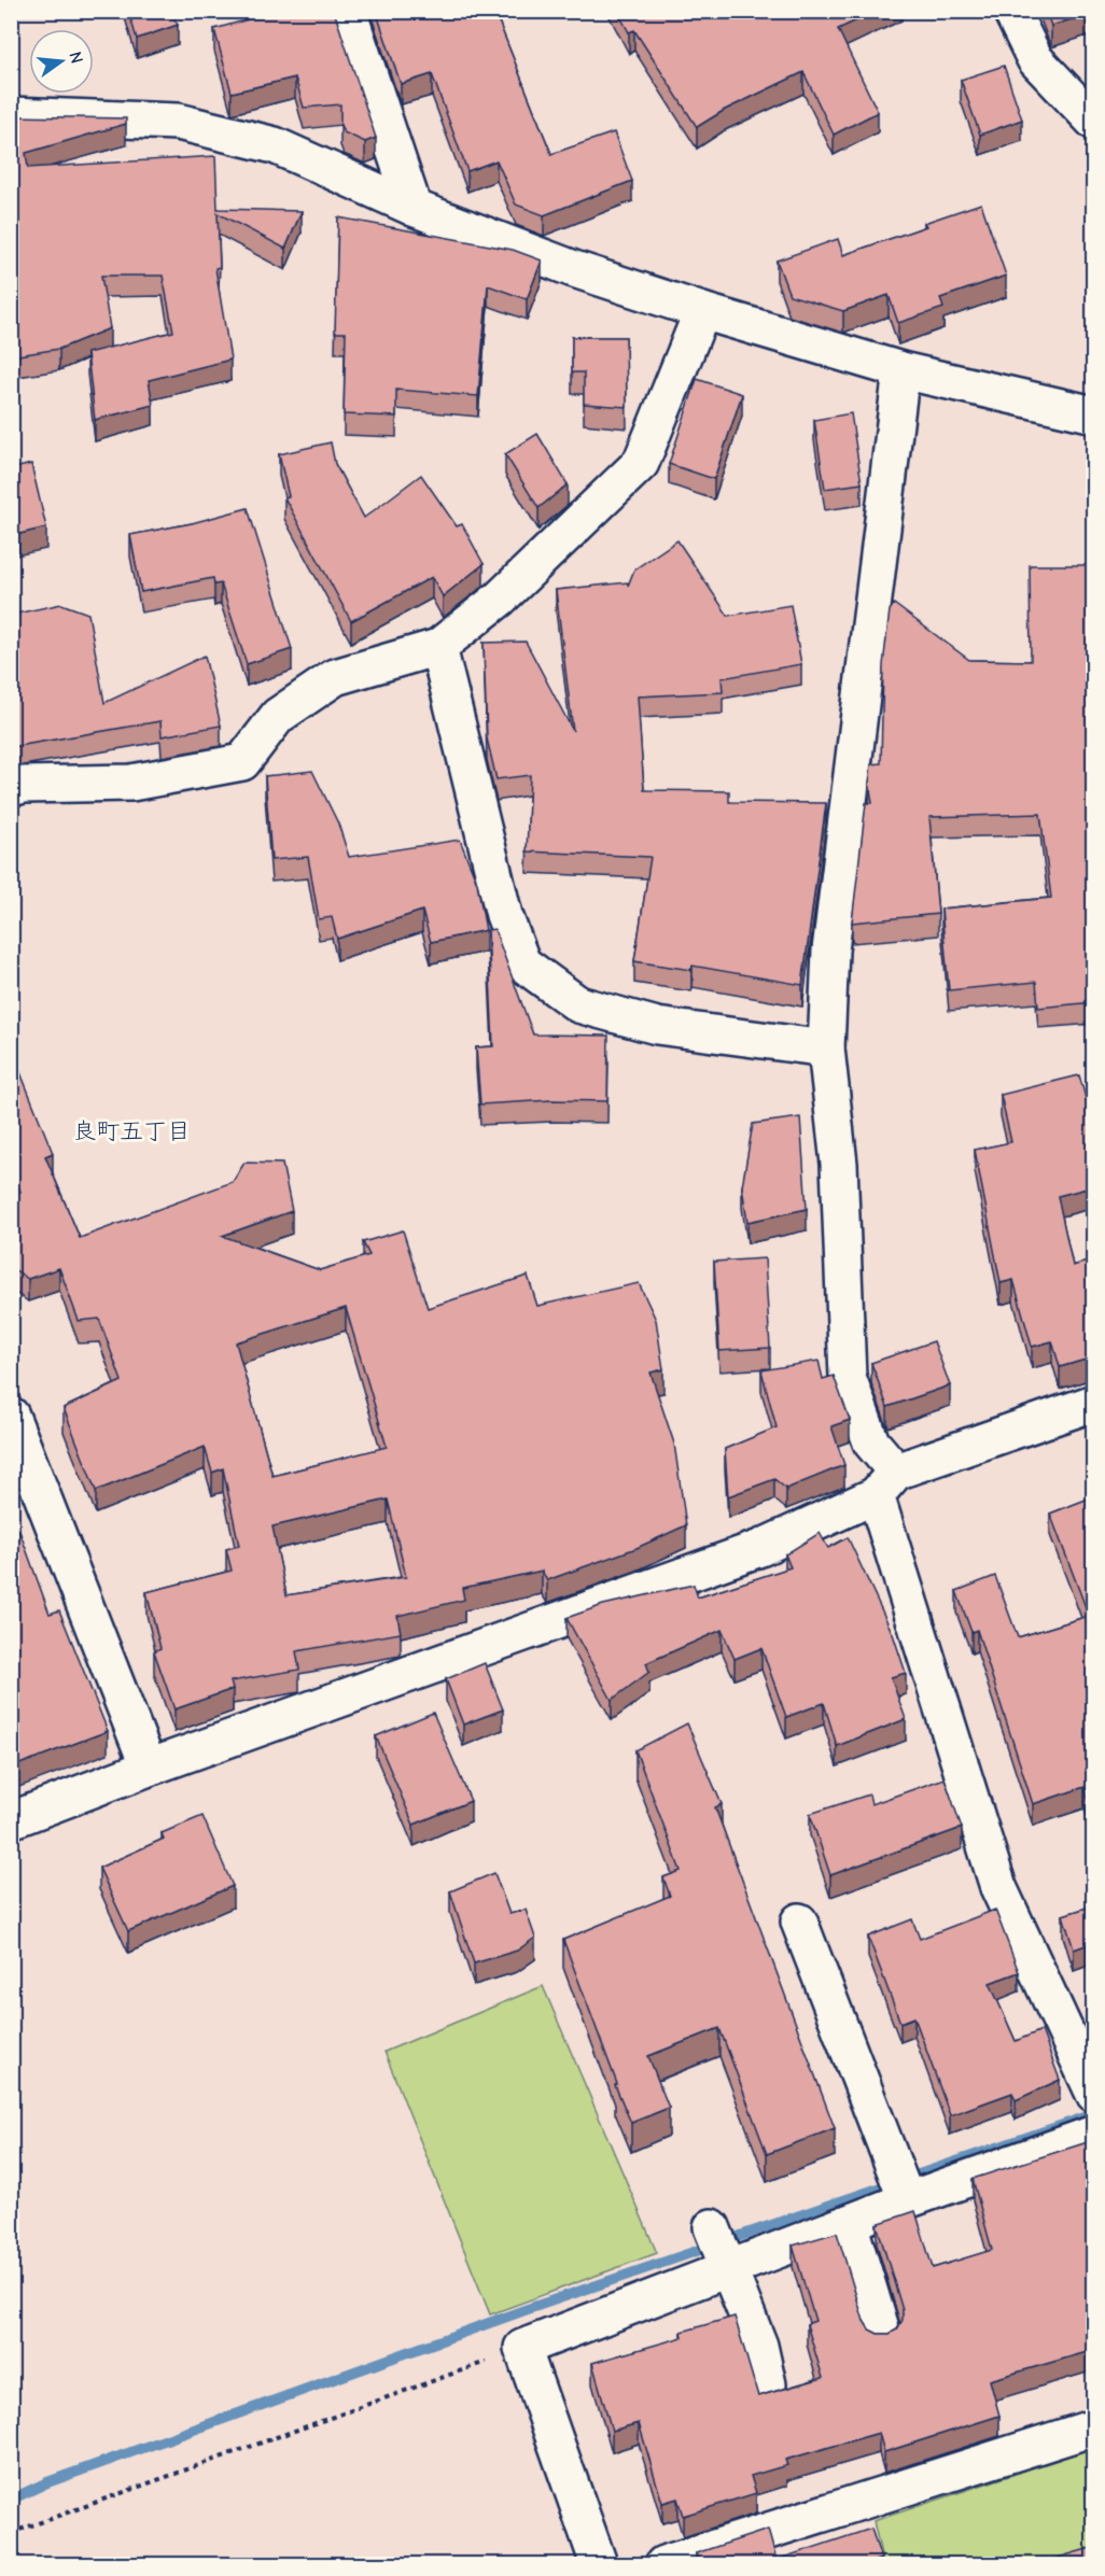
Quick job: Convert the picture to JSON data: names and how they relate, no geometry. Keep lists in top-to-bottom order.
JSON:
{
  "districts": ["良町五丁目"],
  "north": "right"
}
